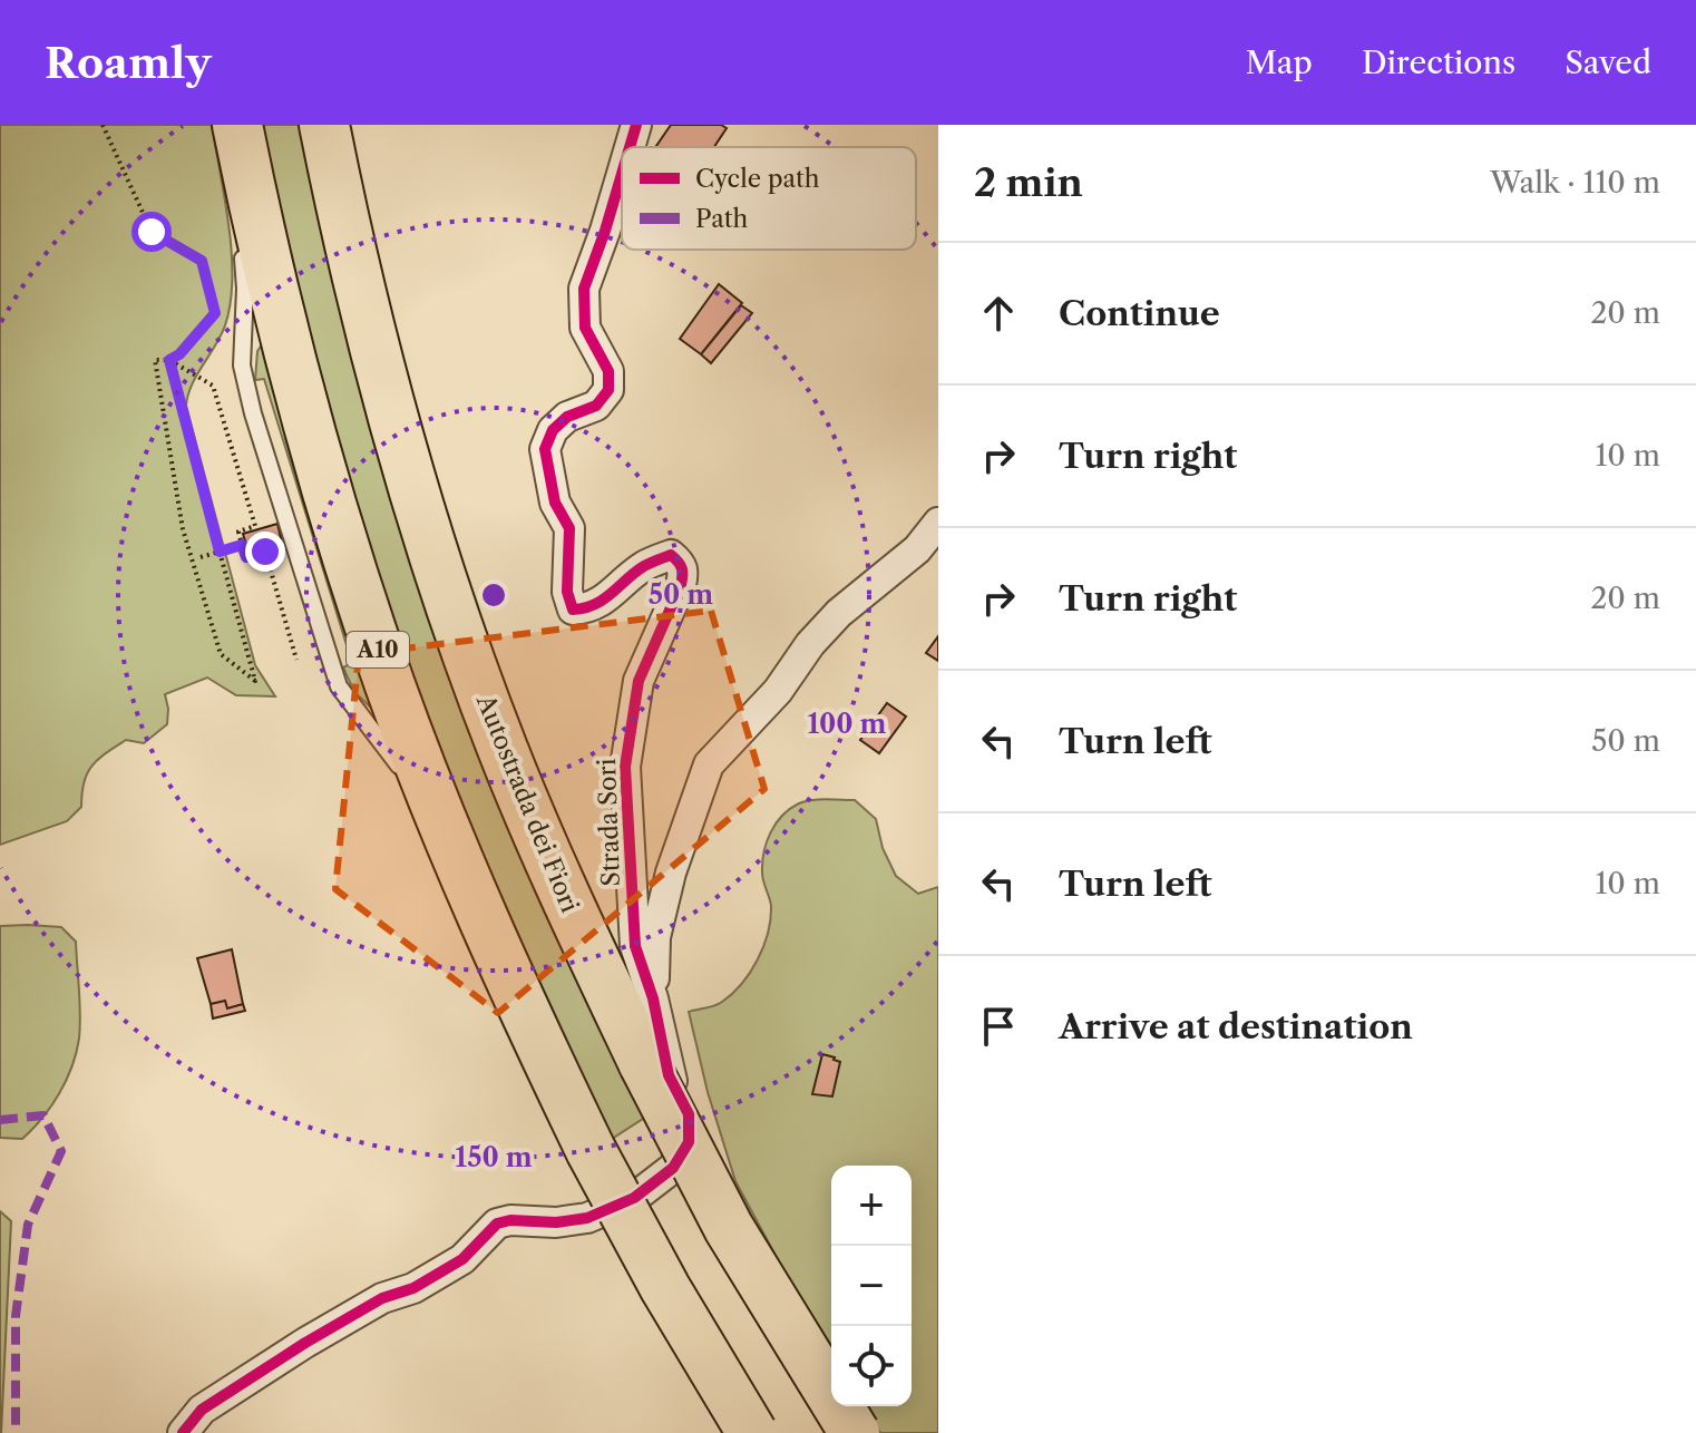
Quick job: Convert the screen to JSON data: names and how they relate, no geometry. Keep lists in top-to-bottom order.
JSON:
{
  "streets": {
    "highway": ["A10", "Autostrada dei Fiori"],
    "street": ["Strada Sori"]
  },
  "legend": ["Cycle path", "Path"],
  "page": {
    "header": "Roamly",
    "nav": ["Map", "Directions", "Saved"],
    "heading": ["2 min", "Walk · 110 m"],
    "list": [
      ["Continue", "20 m"],
      ["Turn right", "10 m"],
      ["Turn right", "20 m"],
      ["Turn left", "50 m"],
      ["Turn left", "10 m"],
      "Arrive at destination"
    ],
    "map_buttons": ["+", "−"]
  },
  "rings": ["50 m", "100 m", "150 m"]
}
